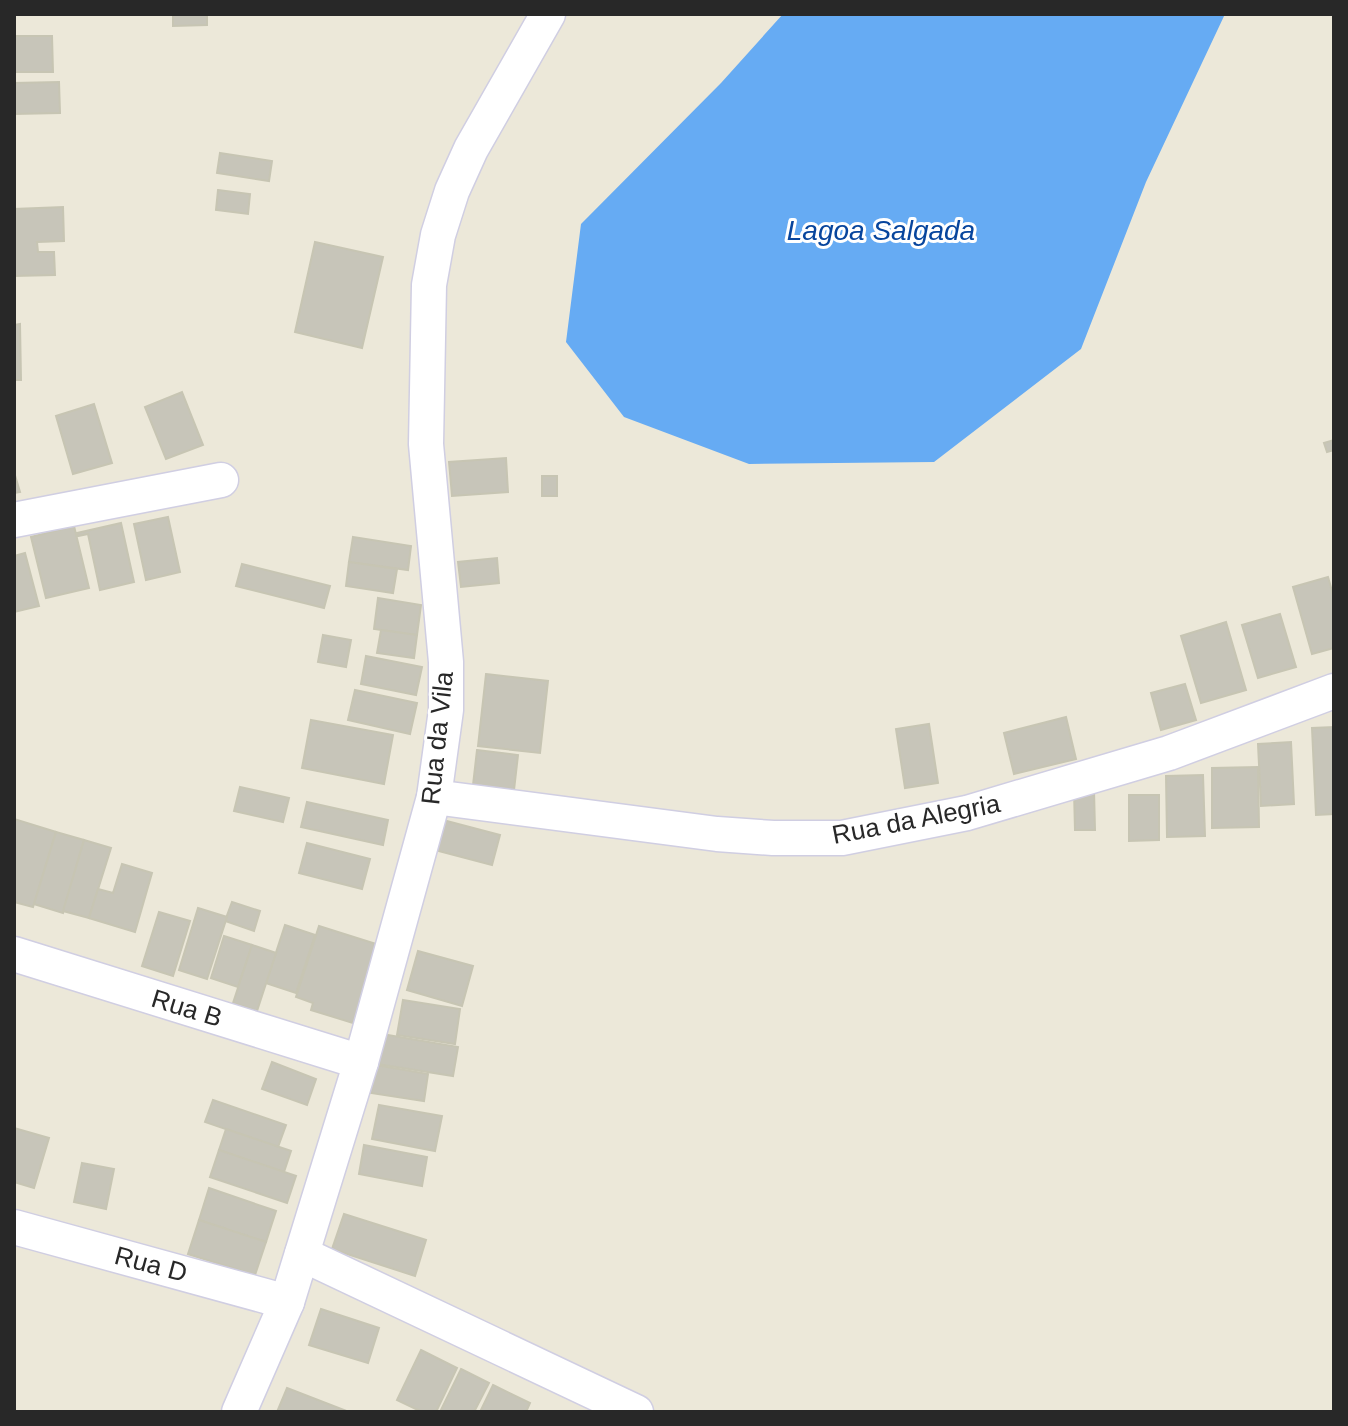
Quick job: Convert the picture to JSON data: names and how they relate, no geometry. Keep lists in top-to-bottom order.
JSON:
{
  "streets": {
    "street": [
      "Rua da Vila",
      "Rua da Alegria",
      "Rua B",
      "Rua D"
    ]
  },
  "crossings": [
    ["Rua da Vila", "Rua da Alegria"],
    ["Rua da Vila", "Rua B"],
    ["Rua da Vila", "Rua D"]
  ],
  "water": ["Lagoa Salgada"]
}
